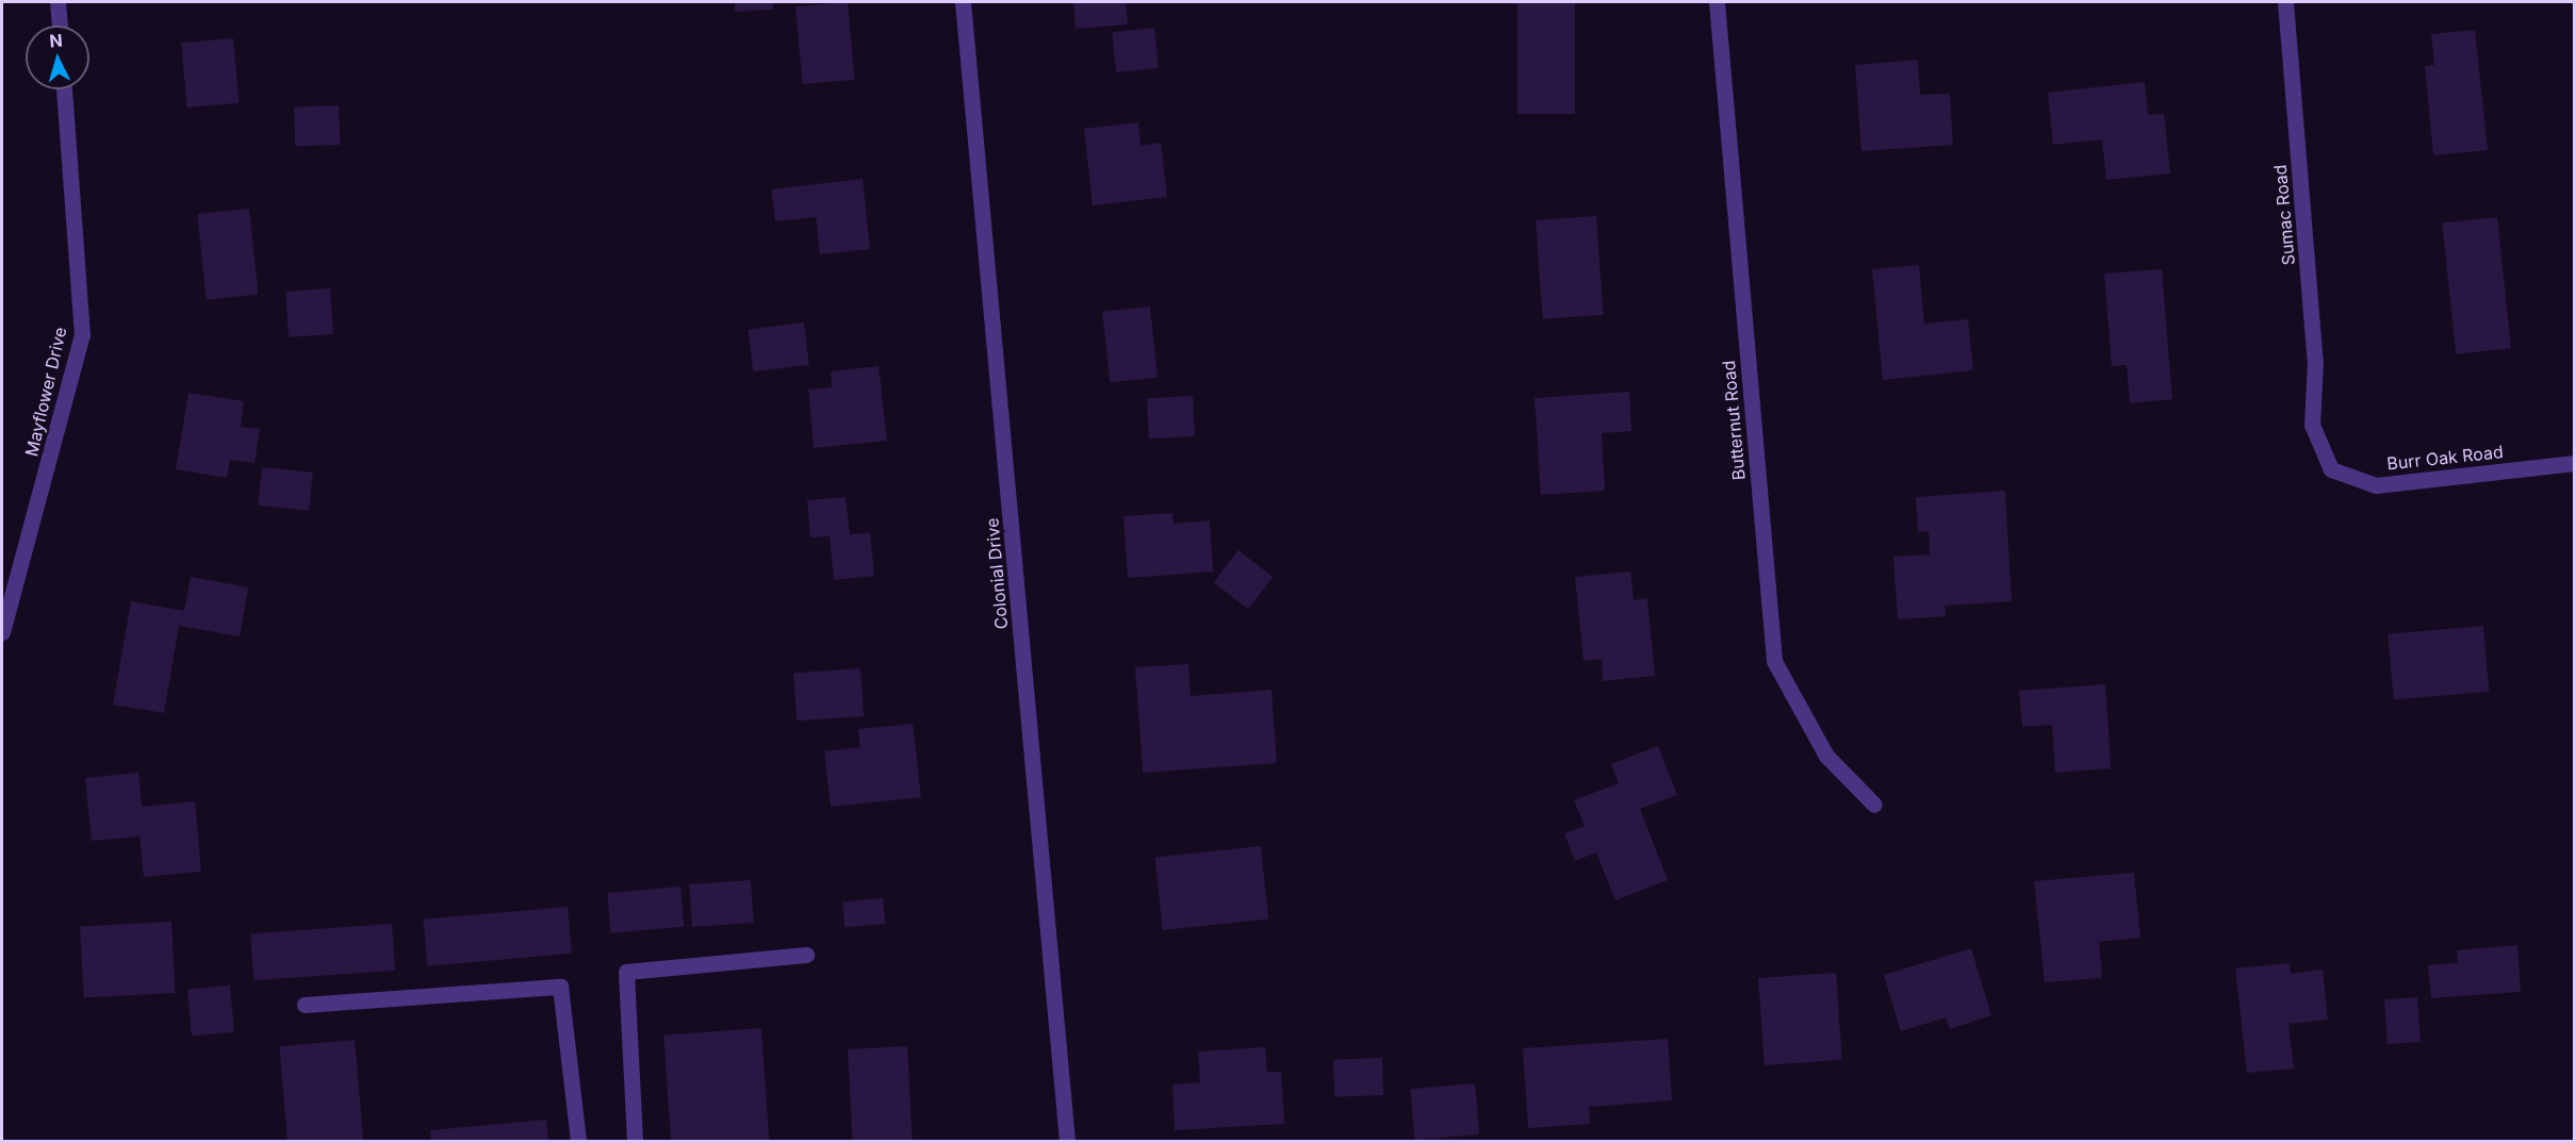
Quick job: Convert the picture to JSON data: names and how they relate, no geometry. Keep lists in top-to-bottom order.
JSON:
{
  "streets": {
    "street": [
      "Sumac Road",
      "Mayflower Drive",
      "Butternut Road",
      "Burr Oak Road",
      "Colonial Drive"
    ]
  },
  "crossings": [
    ["Sumac Road", "Burr Oak Road"]
  ],
  "north": "top"
}
